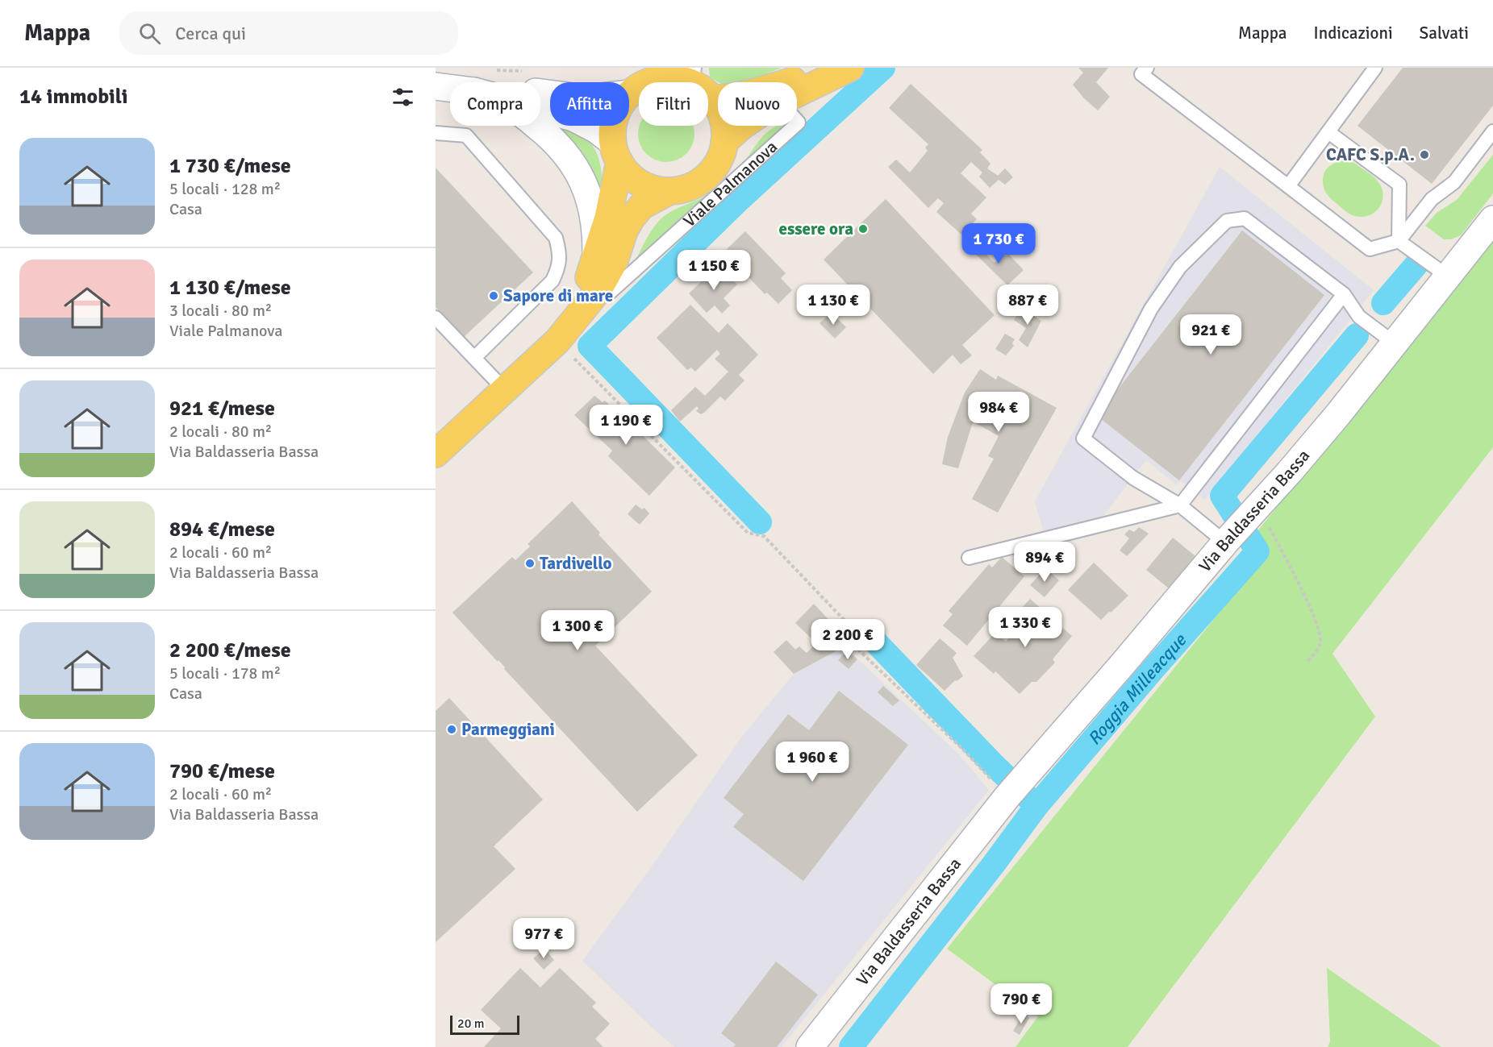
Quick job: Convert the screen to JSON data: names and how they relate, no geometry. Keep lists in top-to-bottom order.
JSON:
{
  "streets": {
    "main road": ["Viale Palmanova"],
    "street": ["Via Baldasseria Bassa"]
  },
  "water": ["Roggia Milleacque"],
  "places": [
    "CAFC S.p.A.",
    "essere ora",
    "Sapore di mare",
    "Tardivello",
    "Parmeggiani"
  ],
  "scale_bar": "20 m",
  "page": {
    "header": "Mappa",
    "search": "Cerca qui",
    "nav": ["Mappa", "Indicazioni", "Salvati"],
    "heading": "14 immobili",
    "chip": [
      "Compra",
      "Affitta",
      "Filtri",
      "Nuovo"
    ],
    "list": [
      {
        "name": "1 730 €/mese",
        "note": "5 locali · 128 m² · Casa"
      },
      {
        "name": "1 130 €/mese",
        "note": "3 locali · 80 m² · Viale Palmanova"
      },
      {
        "name": "921 €/mese",
        "note": "2 locali · 80 m² · Via Baldasseria Bassa"
      },
      {
        "name": "894 €/mese",
        "note": "2 locali · 60 m² · Via Baldasseria Bassa"
      },
      {
        "name": "2 200 €/mese",
        "note": "5 locali · 178 m² · Casa"
      },
      {
        "name": "790 €/mese",
        "note": "2 locali · 60 m² · Via Baldasseria Bassa"
      }
    ],
    "price": [
      "1 730 €",
      "1 150 €",
      "1 130 €",
      "887 €",
      "921 €",
      "984 €",
      "1 190 €",
      "894 €",
      "1 330 €",
      "1 300 €",
      "2 200 €",
      "1 960 €",
      "977 €",
      "790 €"
    ],
    "scale": "20 m"
  }
}
